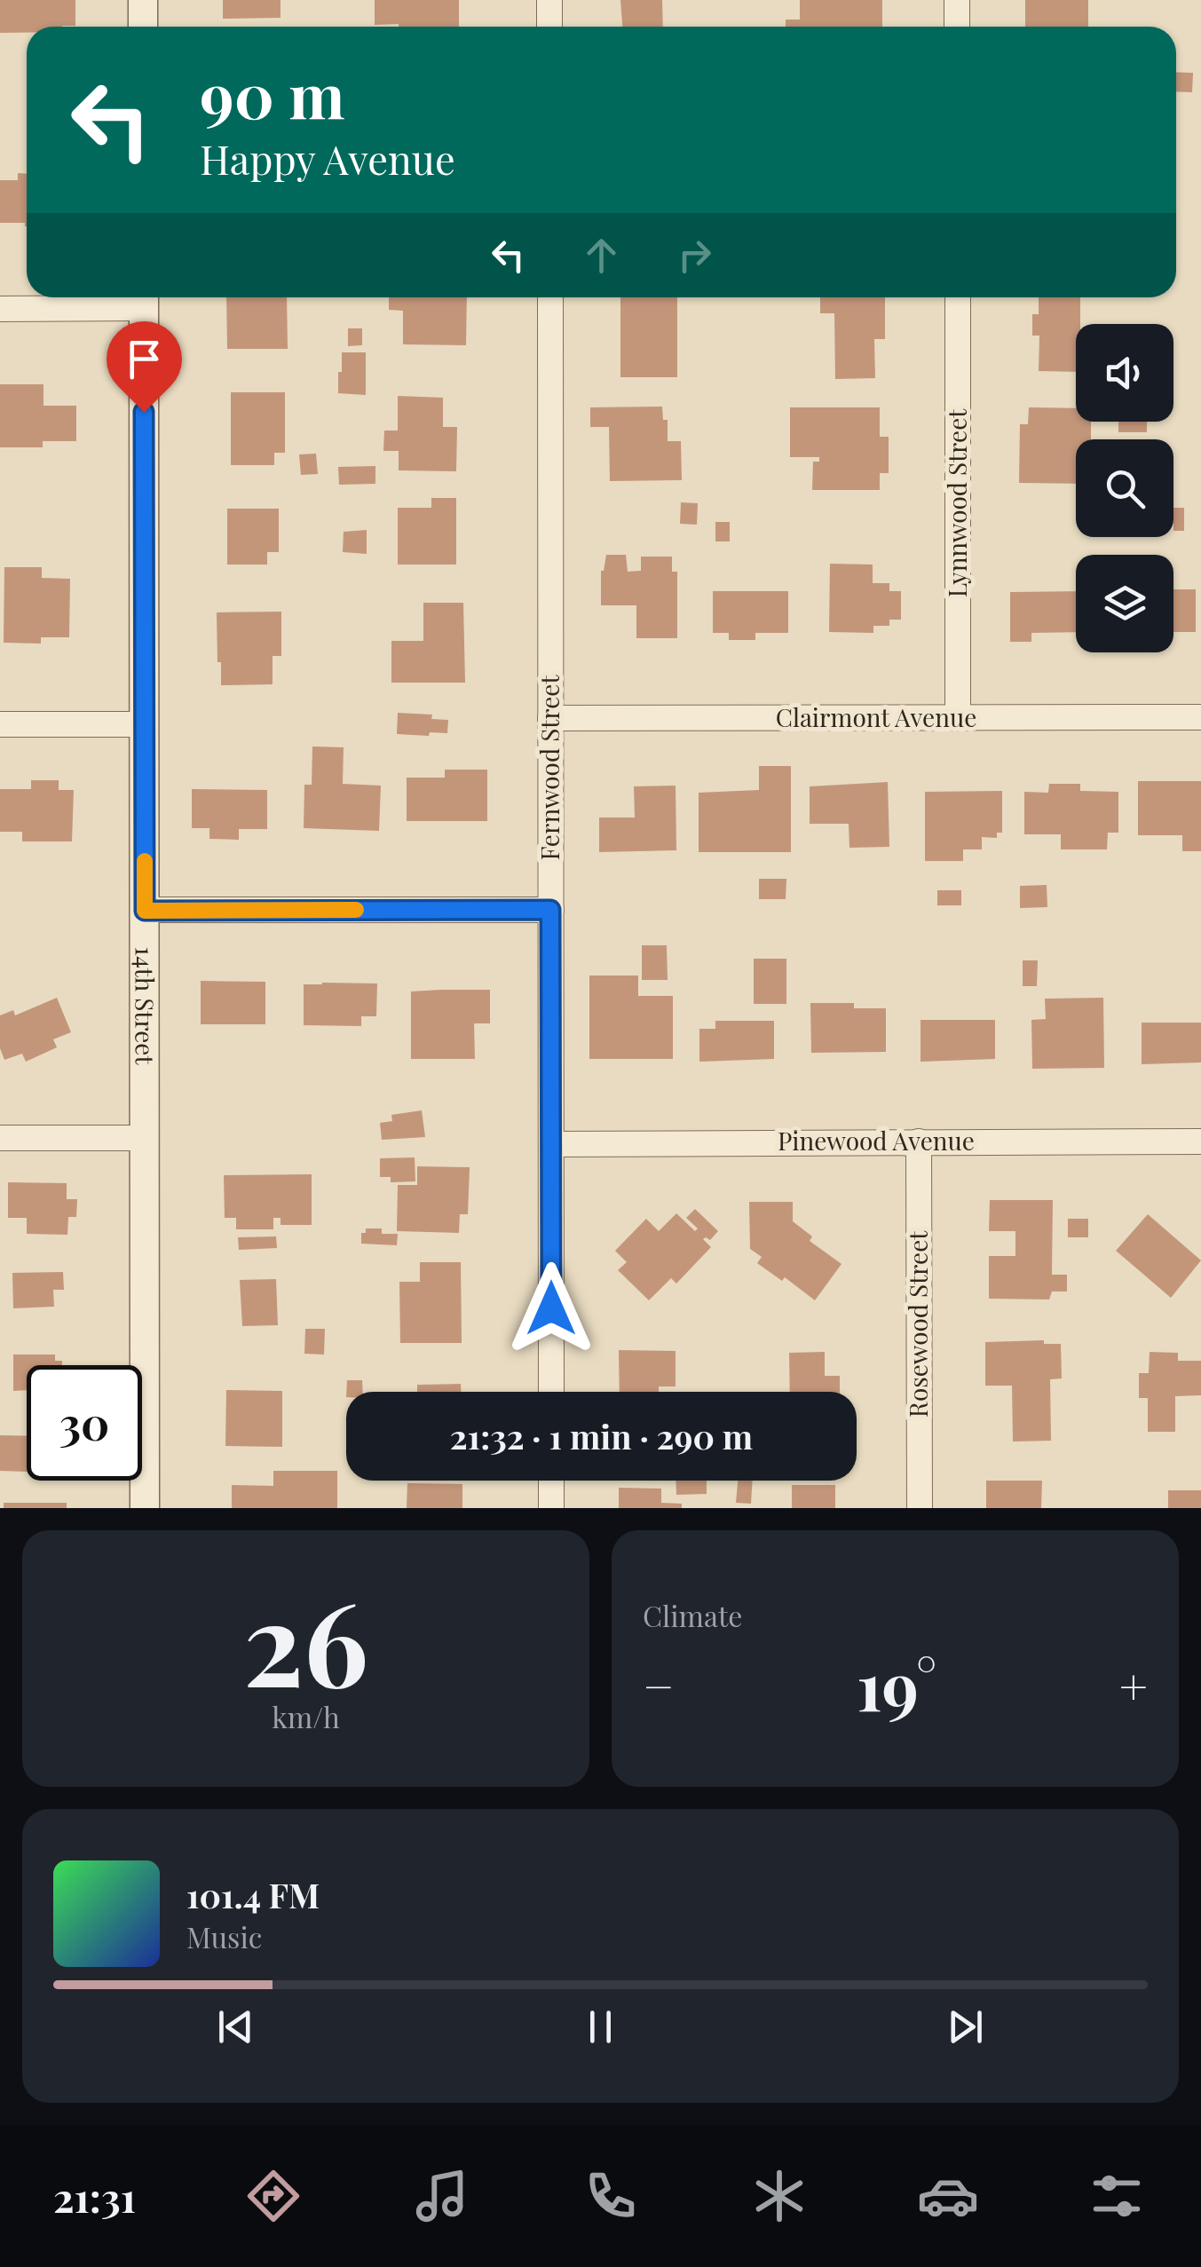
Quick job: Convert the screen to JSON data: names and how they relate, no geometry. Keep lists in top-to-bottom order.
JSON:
{
  "streets": {
    "street": [
      "Lynnwood Street",
      "Clairmont Avenue",
      "Fernwood Street",
      "14th Street",
      "Pinewood Avenue",
      "Rosewood Street"
    ]
  },
  "crossings": [
    ["Lynnwood Street", "Clairmont Avenue"],
    ["Clairmont Avenue", "Fernwood Street"],
    ["Fernwood Street", "Pinewood Avenue"],
    ["Pinewood Avenue", "Rosewood Street"]
  ],
  "page": {
    "turn": ["90 m", "Happy Avenue"],
    "limit": "30",
    "trip": "21:32 · 1 min · 290 m",
    "tile": [
      ["26", "km/h"],
      "Climate"
    ],
    "heat": ["−", "19°", "+"],
    "song": ["101.4 FM", "Music"],
    "tabs": "21:31"
  }
}
